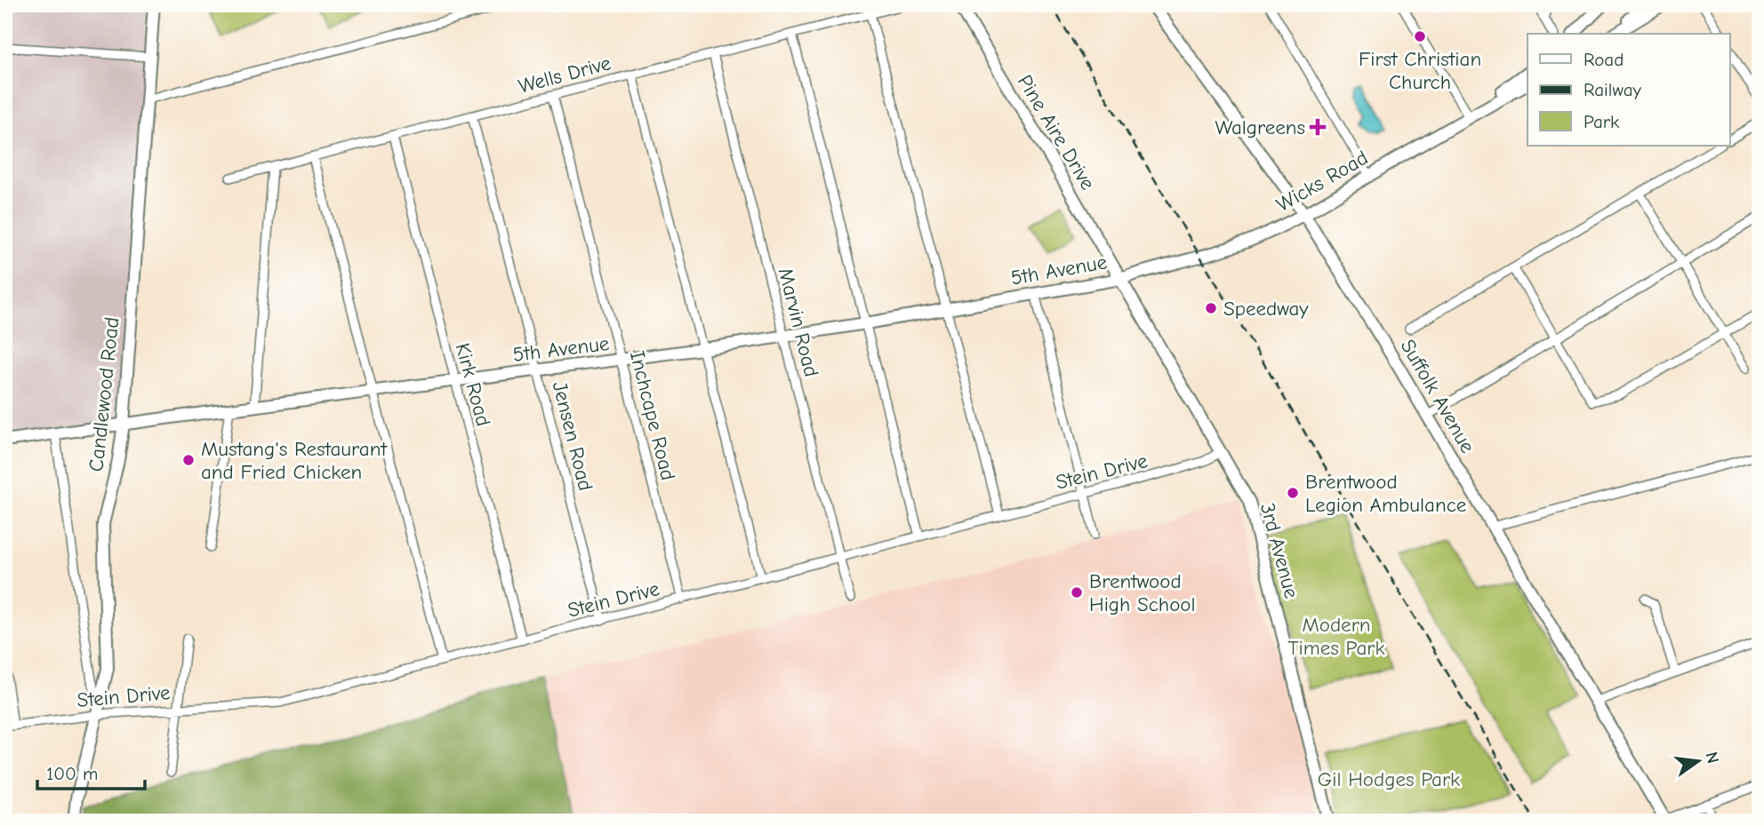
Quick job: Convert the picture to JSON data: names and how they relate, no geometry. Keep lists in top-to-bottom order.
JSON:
{
  "streets": {
    "main road": [
      "Pine Aire Drive",
      "Wicks Road",
      "5th Avenue",
      "Candlewood Road",
      "Suffolk Avenue",
      "3rd Avenue"
    ],
    "street": [
      "Wells Drive",
      "Marvin Road",
      "Kirk Road",
      "Inchcape Road",
      "Jensen Road",
      "Stein Drive"
    ]
  },
  "crossings": [
    ["Wells Drive", "Marvin Road"],
    ["Wells Drive", "Kirk Road"],
    ["Wells Drive", "Inchcape Road"],
    ["Wells Drive", "Jensen Road"],
    ["Pine Aire Drive", "Wicks Road"],
    ["Pine Aire Drive", "5th Avenue"],
    ["Pine Aire Drive", "3rd Avenue"],
    ["Wicks Road", "5th Avenue"],
    ["Wicks Road", "Suffolk Avenue"],
    ["Wicks Road", "3rd Avenue"],
    ["5th Avenue", "Marvin Road"],
    ["5th Avenue", "Kirk Road"],
    ["5th Avenue", "Candlewood Road"],
    ["5th Avenue", "Inchcape Road"],
    ["5th Avenue", "Jensen Road"],
    ["5th Avenue", "3rd Avenue"],
    ["Marvin Road", "Stein Drive"],
    ["Kirk Road", "Stein Drive"],
    ["Candlewood Road", "Stein Drive"],
    ["Inchcape Road", "Stein Drive"],
    ["Jensen Road", "Stein Drive"],
    ["Stein Drive", "3rd Avenue"]
  ],
  "parks": ["Modern Times Park", "Gil Hodges Park"],
  "places": {
    "other": [
      "First Christian Church",
      "Speedway",
      "Mustang's Restaurant and Fried Chicken",
      "Brentwood Legion Ambulance",
      "Brentwood High School"
    ],
    "health": ["Walgreens"]
  },
  "legend": ["Road", "Railway", "Park"],
  "scale_bar": "100 m",
  "north": "right"
}
